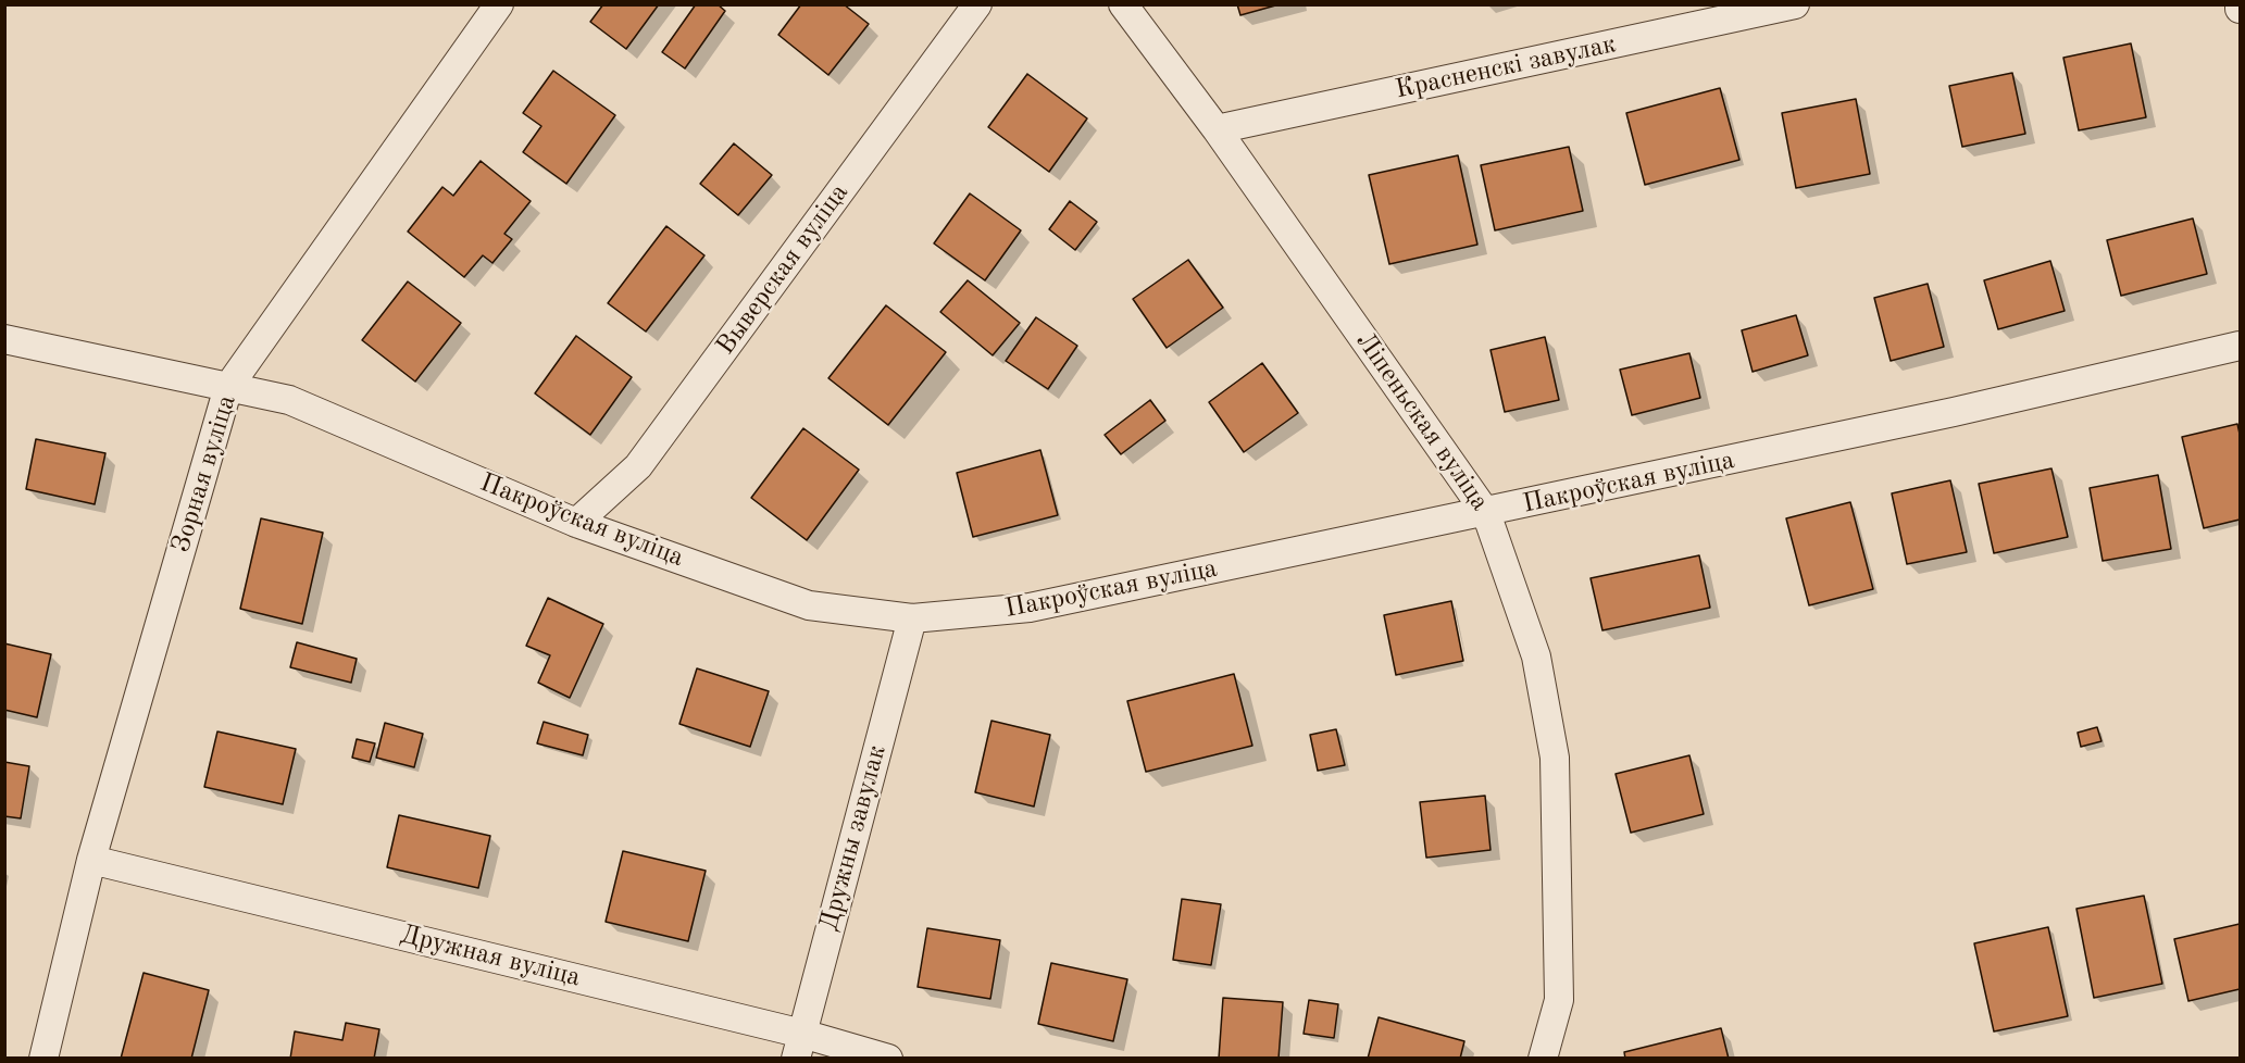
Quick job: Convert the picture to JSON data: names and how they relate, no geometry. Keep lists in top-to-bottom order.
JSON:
{
  "streets": {
    "street": [
      "Красненскі завулак",
      "Выверская вуліца",
      "Ліпеньская вуліца",
      "Зорная вуліца",
      "Пакроўская вуліца",
      "Дружны завулак",
      "Дружная вуліца"
    ]
  },
  "crossings": [
    ["Красненскі завулак", "Ліпеньская вуліца"],
    ["Выверская вуліца", "Пакроўская вуліца"],
    ["Ліпеньская вуліца", "Пакроўская вуліца"],
    ["Зорная вуліца", "Пакроўская вуліца"],
    ["Зорная вуліца", "Дружная вуліца"],
    ["Пакроўская вуліца", "Дружны завулак"],
    ["Дружны завулак", "Дружная вуліца"]
  ]
}
